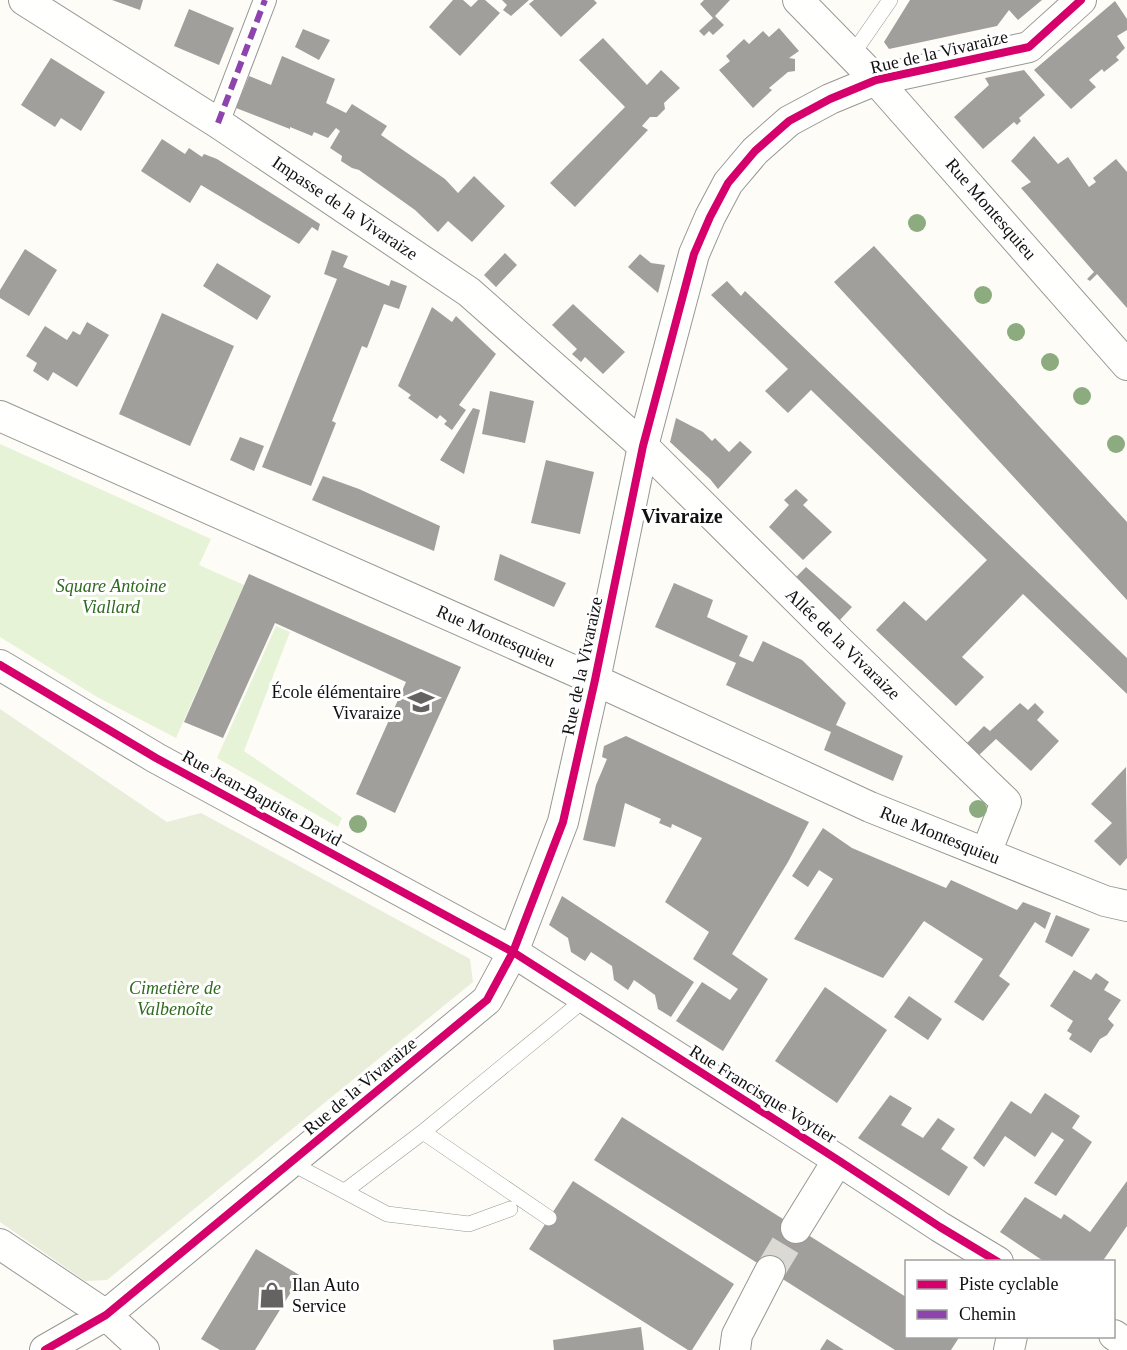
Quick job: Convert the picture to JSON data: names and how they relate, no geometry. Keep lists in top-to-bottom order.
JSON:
{
  "streets": {
    "street": [
      "Rue de la Vivaraize",
      "Impasse de la Vivaraize",
      "Rue Montesquieu",
      "Allée de la Vivaraize",
      "Rue Jean-Baptiste David",
      "Rue Francisque Voytier"
    ]
  },
  "crossings": [
    ["Rue de la Vivaraize", "Impasse de la Vivaraize"],
    ["Rue de la Vivaraize", "Rue Montesquieu"],
    ["Rue de la Vivaraize", "Allée de la Vivaraize"],
    ["Rue de la Vivaraize", "Rue Jean-Baptiste David"],
    ["Rue de la Vivaraize", "Rue Francisque Voytier"],
    ["Impasse de la Vivaraize", "Allée de la Vivaraize"],
    ["Rue Montesquieu", "Allée de la Vivaraize"],
    ["Rue Jean-Baptiste David", "Rue Francisque Voytier"]
  ],
  "districts": ["Vivaraize"],
  "parks": ["Square Antoine Viallard", "Cimetière de Valbenoîte"],
  "places": {
    "school or university": ["École élémentaire Vivaraize"],
    "shop": ["Ilan Auto Service"]
  },
  "legend": ["Piste cyclable", "Chemin"]
}
